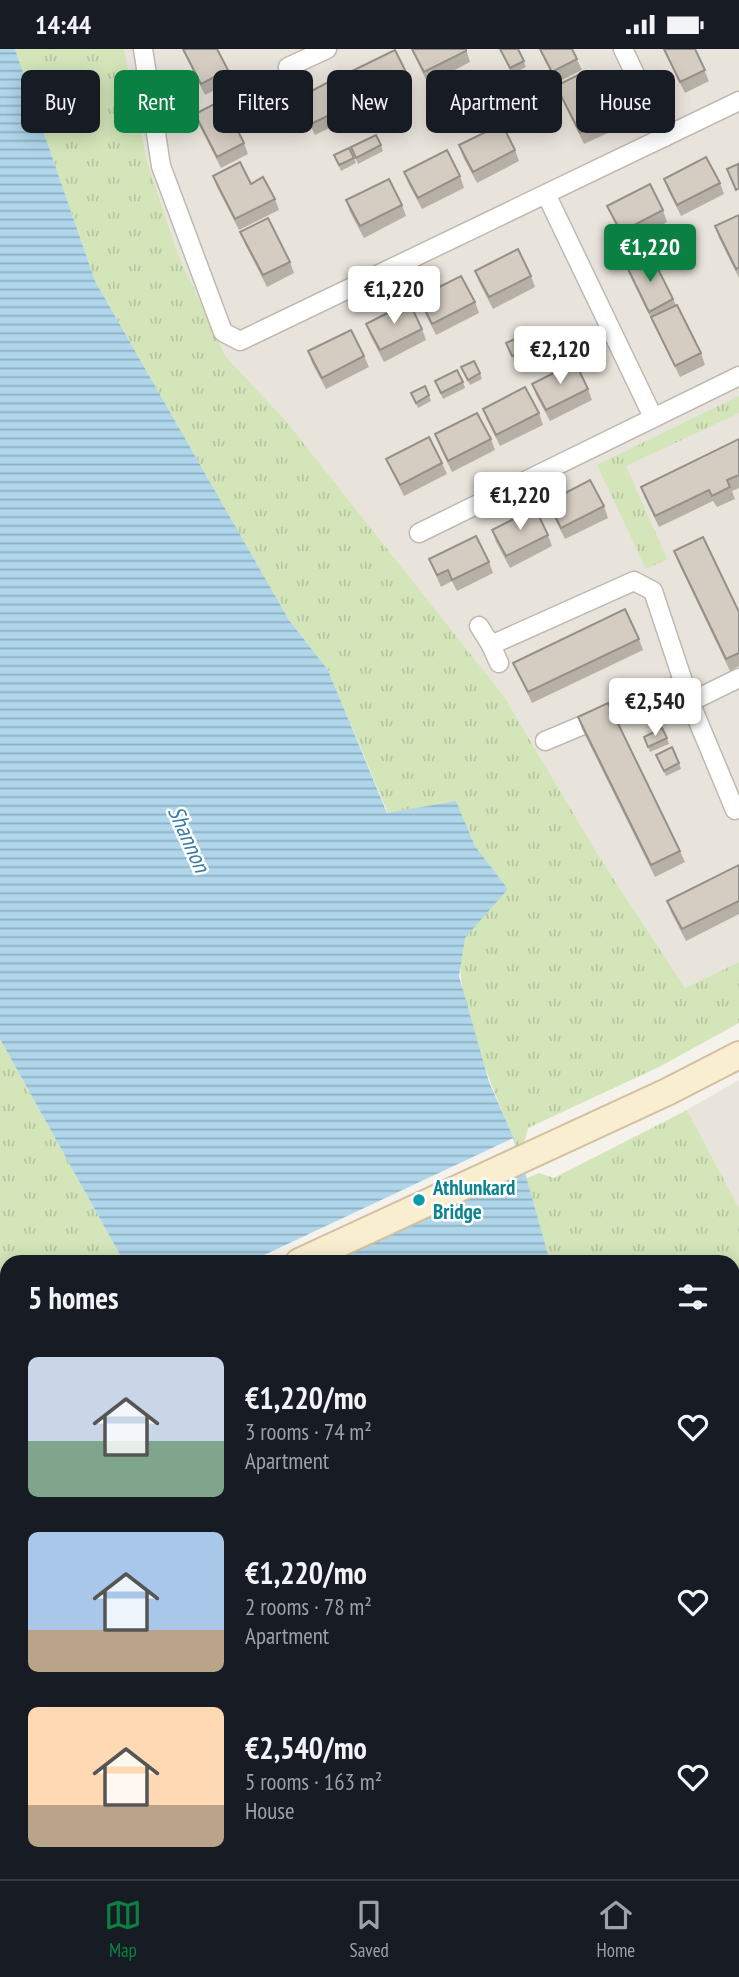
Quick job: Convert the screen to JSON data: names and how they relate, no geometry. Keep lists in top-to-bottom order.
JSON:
{
  "water": ["Shannon"],
  "places": ["Athlunkard Bridge"],
  "page": {
    "status": "14:44",
    "chip": [
      "Buy",
      "Rent",
      "Filters",
      "New",
      "Apartment",
      "House"
    ],
    "price": [
      "€1,220",
      "€1,220",
      "€2,120",
      "€1,220",
      "€2,540"
    ],
    "heading": "5 homes",
    "list": [
      {
        "name": "€1,220/mo",
        "note": "3 rooms · 74 m² · Apartment"
      },
      {
        "name": "€1,220/mo",
        "note": "2 rooms · 78 m² · Apartment"
      },
      {
        "name": "€2,540/mo",
        "note": "5 rooms · 163 m² · House"
      }
    ],
    "tabs": ["Map", "Saved", "Home"]
  }
}
